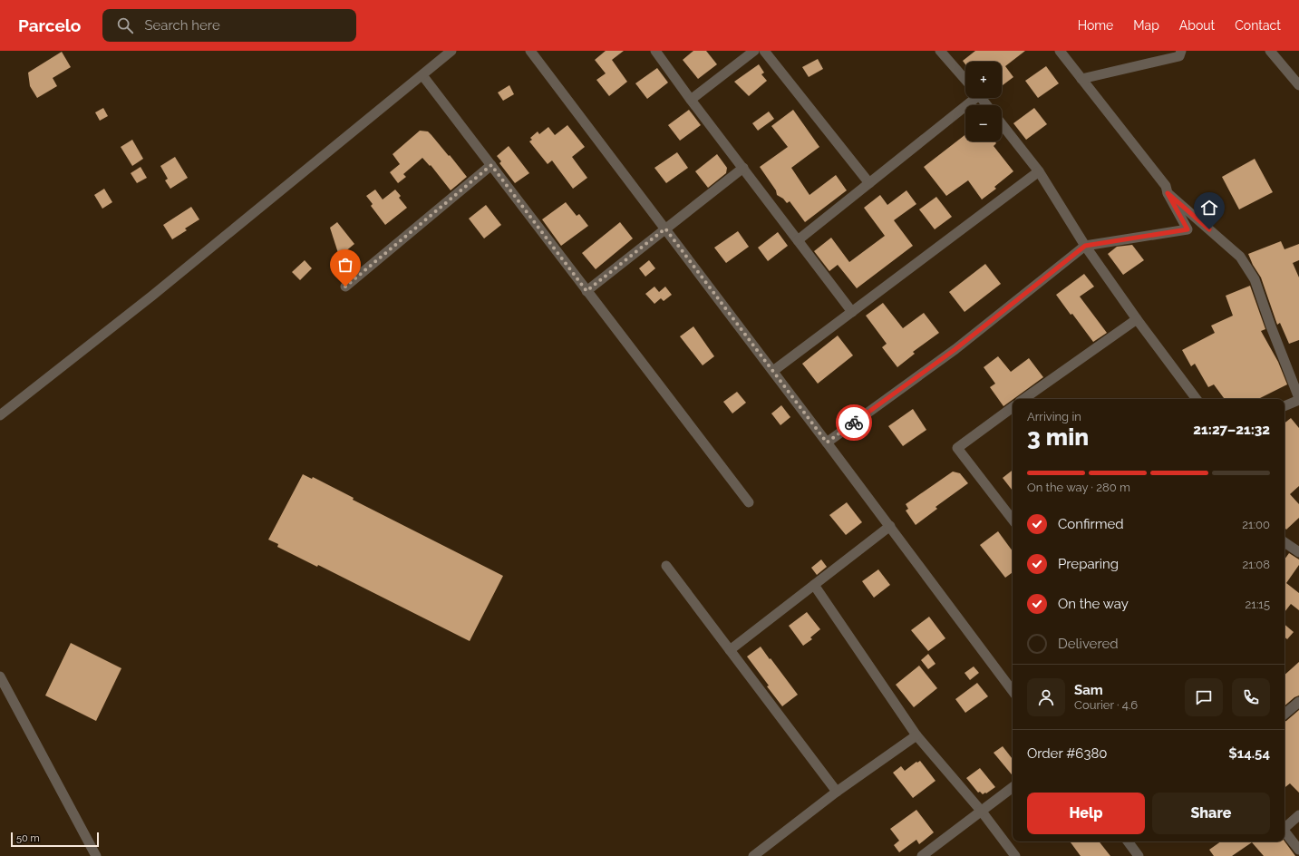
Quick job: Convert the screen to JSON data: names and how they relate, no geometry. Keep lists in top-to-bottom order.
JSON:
{
  "scale_bar": "50 m",
  "page": {
    "header": "Parcelo",
    "search": "Search here",
    "nav": [
      "Home",
      "Map",
      "About",
      "Contact"
    ],
    "map_buttons": ["+", "−"],
    "heading": ["3 min", "Arriving in", "21:27–21:32"],
    "panel": [
      "Sam",
      "Courier · 4.6",
      "Order #6380",
      "$14.54"
    ],
    "bar": "On the way · 280 m",
    "list": [
      ["Confirmed", "21:00"],
      ["Preparing", "21:08"],
      ["On the way", "21:15"],
      "Delivered"
    ],
    "buttons": ["Help", "Share"],
    "scale": "50 m"
  }
}
